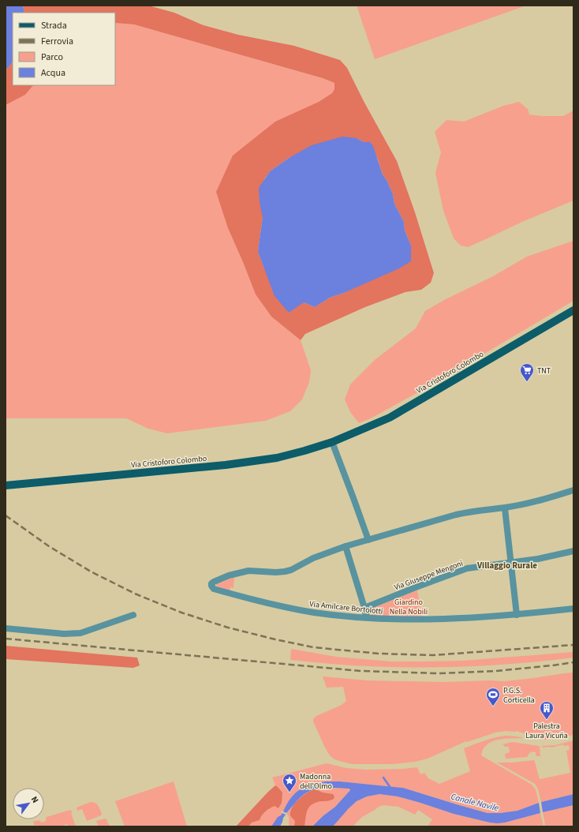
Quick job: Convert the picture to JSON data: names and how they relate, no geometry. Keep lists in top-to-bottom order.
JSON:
{
  "streets": {
    "main road": ["Via Cristoforo Colombo"],
    "street": ["Via Giuseppe Mengoni", "Via Amilcare Bortolotti"]
  },
  "districts": ["Villaggio Rurale"],
  "water": ["Canale Navile"],
  "parks": ["Giardino Nella Nobili"],
  "places": {
    "supermarket": ["TNT"],
    "sports": ["P.G.S. Corticella"],
    "building": ["Palestra Laura Vicuña"],
    "place": ["Madonna dell'Olmo"]
  },
  "legend": [
    "Strada",
    "Ferrovia",
    "Parco",
    "Acqua"
  ],
  "north": "top right"
}
